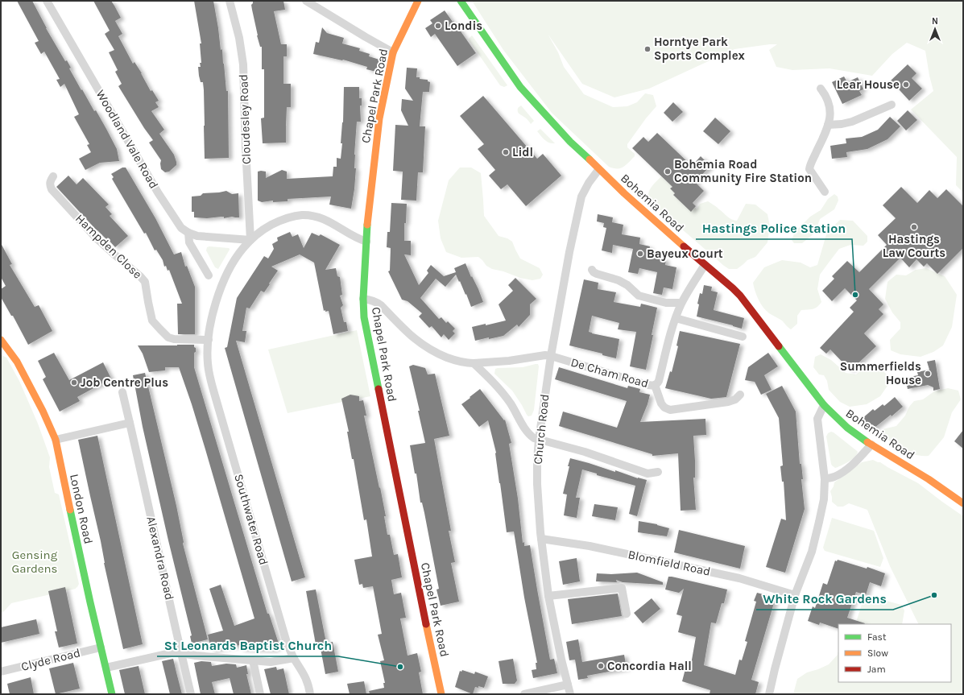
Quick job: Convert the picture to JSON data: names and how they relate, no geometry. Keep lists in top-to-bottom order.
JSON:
{
  "streets": {
    "main road": ["Chapel Park Road", "Bohemia Road", "London Road"],
    "street": [
      "Cloudesley Road",
      "Woodland Vale Road",
      "Hampden Close",
      "De Cham Road",
      "Church Road",
      "Southwater Road",
      "Alexandra Road",
      "Blomfield Road",
      "Clyde Road"
    ]
  },
  "crossings": [
    ["Chapel Park Road", "De Cham Road"],
    ["Bohemia Road", "De Cham Road"],
    ["Bohemia Road", "Church Road"],
    ["Hampden Close", "Southwater Road"],
    ["De Cham Road", "Church Road"],
    ["Church Road", "Blomfield Road"],
    ["London Road", "Clyde Road"]
  ],
  "parks": ["Gensing Gardens"],
  "places": [
    "Londis",
    "Horntye Park Sports Complex",
    "Lear House",
    "Lidl",
    "Bohemia Road Community Fire Station",
    "Hastings Law Courts",
    "Bayeux Court",
    "Hastings Police Station",
    "Summerfields House",
    "Job Centre Plus",
    "White Rock Gardens",
    "Concordia Hall",
    "St Leonards Baptist Church"
  ],
  "legend": ["Fast", "Slow", "Jam"],
  "north": "top"
}
